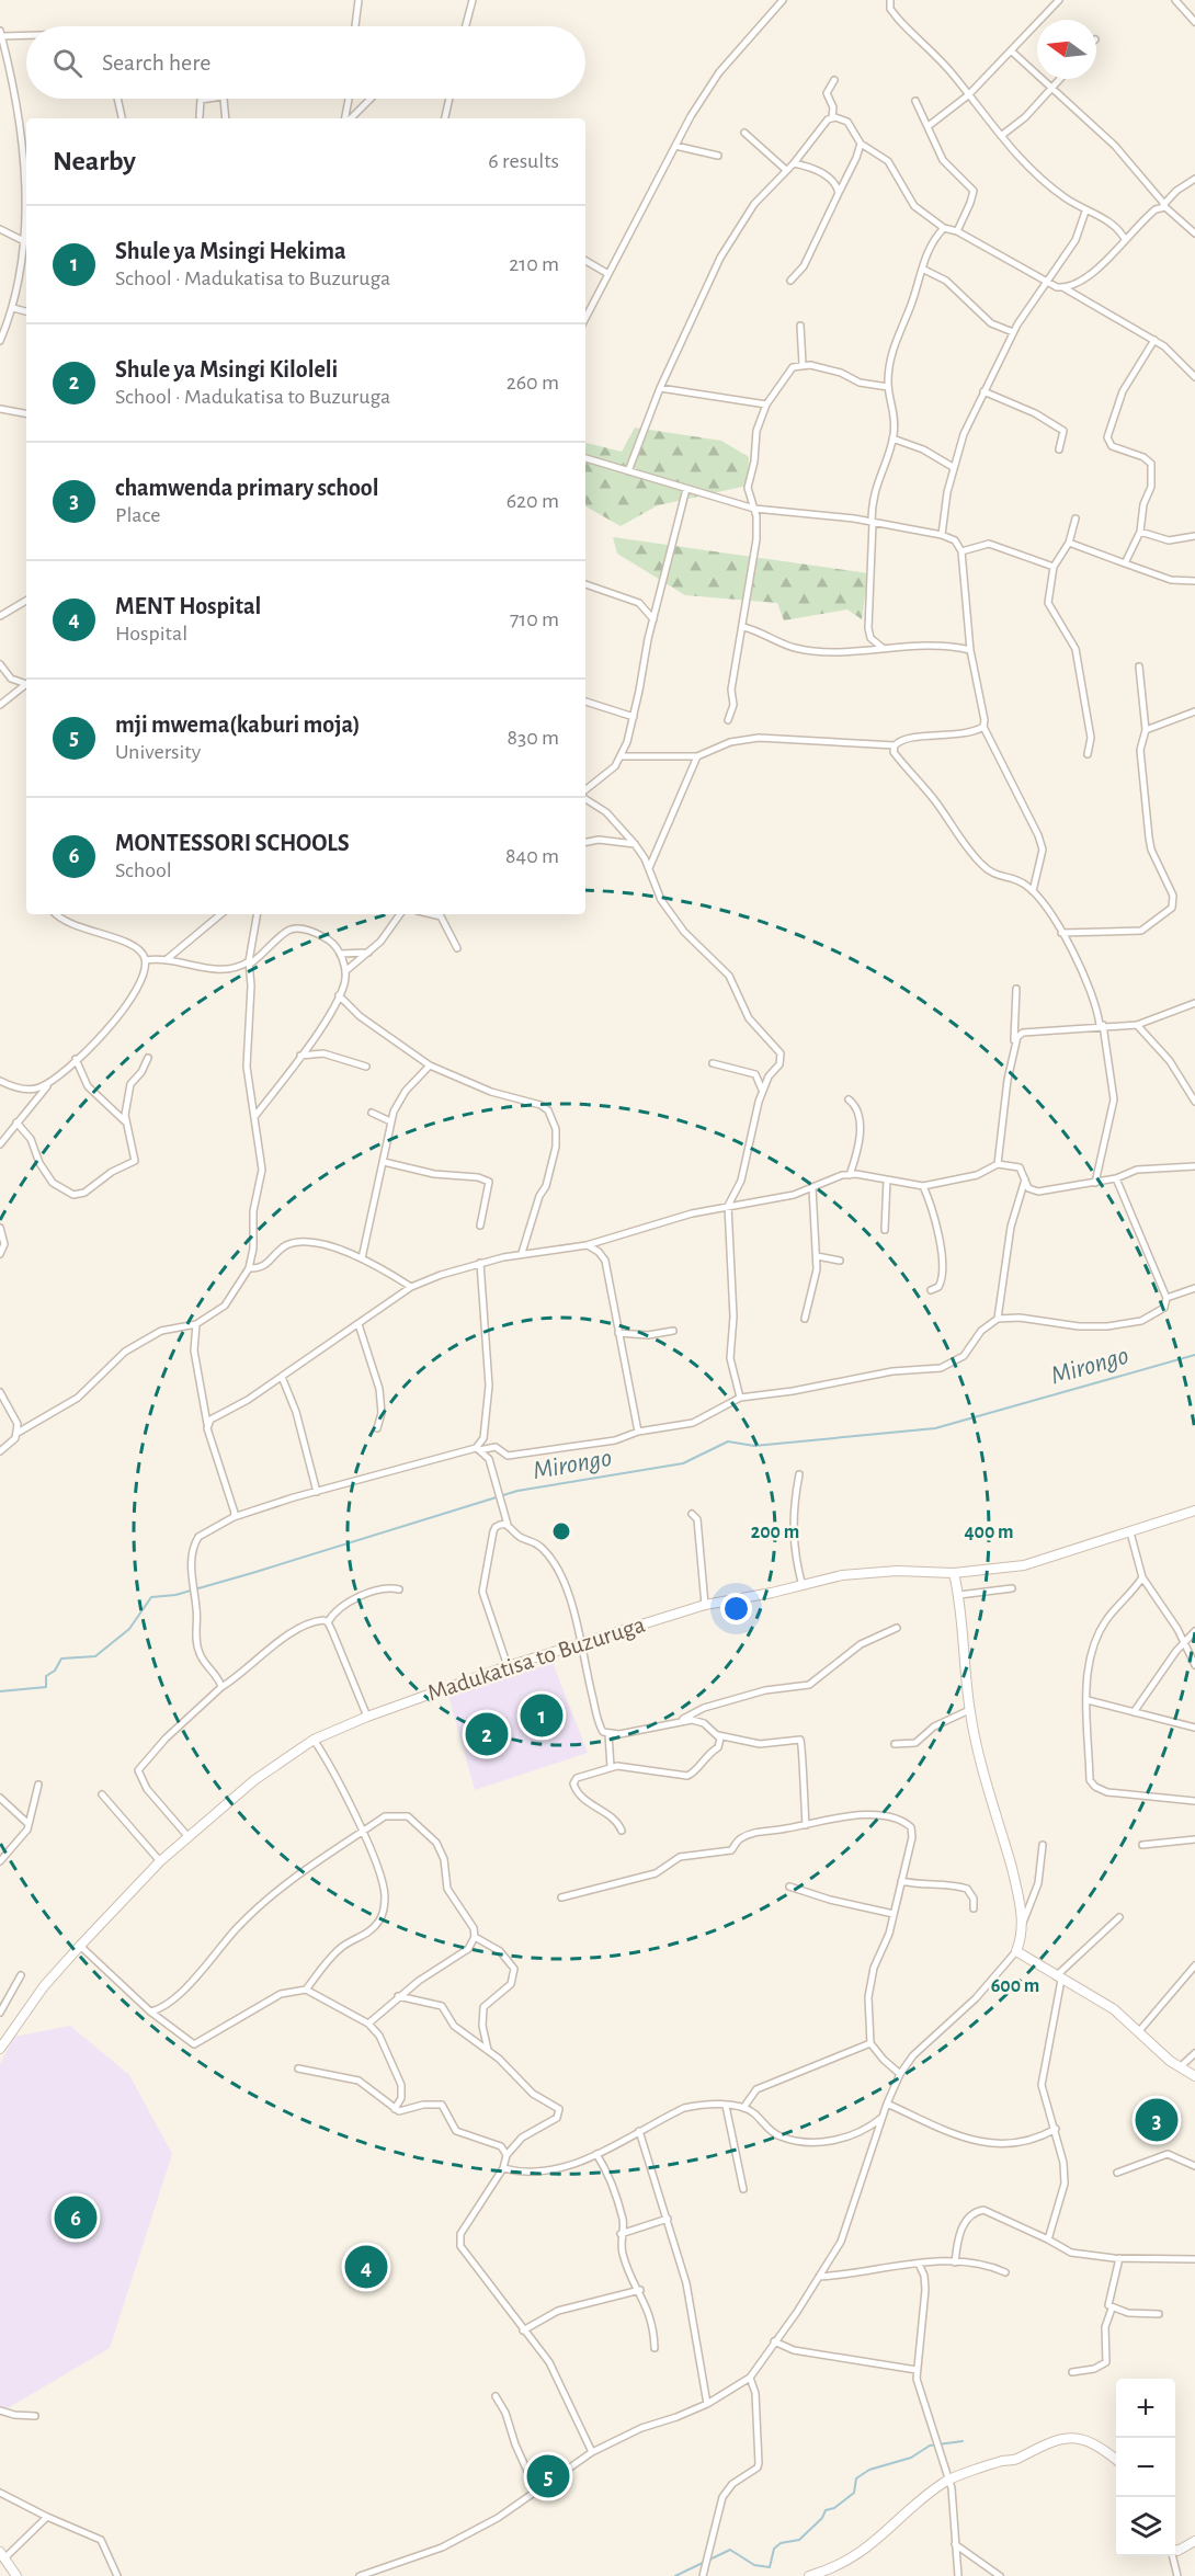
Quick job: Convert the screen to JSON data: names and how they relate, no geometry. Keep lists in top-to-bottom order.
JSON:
{
  "streets": {
    "main road": ["Madukatisa to Buzuruga"]
  },
  "water": ["Mirongo"],
  "north": "left",
  "page": {
    "search": "Search here",
    "heading": ["Nearby", "6 results"],
    "list": [
      {
        "mark": "1",
        "name": "Shule ya Msingi Hekima",
        "note": "School · Madukatisa to Buzuruga",
        "value": "210 m"
      },
      {
        "mark": "2",
        "name": "Shule ya Msingi Kiloleli",
        "note": "School · Madukatisa to Buzuruga",
        "value": "260 m"
      },
      {
        "mark": "3",
        "name": "chamwenda primary school",
        "note": "Place",
        "value": "620 m"
      },
      {
        "mark": "4",
        "name": "MENT Hospital",
        "note": "Hospital",
        "value": "710 m"
      },
      {
        "mark": "5",
        "name": "mji mwema(kaburi moja)",
        "note": "University",
        "value": "830 m"
      },
      {
        "mark": "6",
        "name": "MONTESSORI SCHOOLS",
        "note": "School",
        "value": "840 m"
      }
    ],
    "pins": [
      "1",
      "2",
      "3",
      "6",
      "4",
      "5"
    ],
    "map_buttons": ["+", "−"]
  },
  "rings": ["200 m", "400 m", "600 m"]
}
